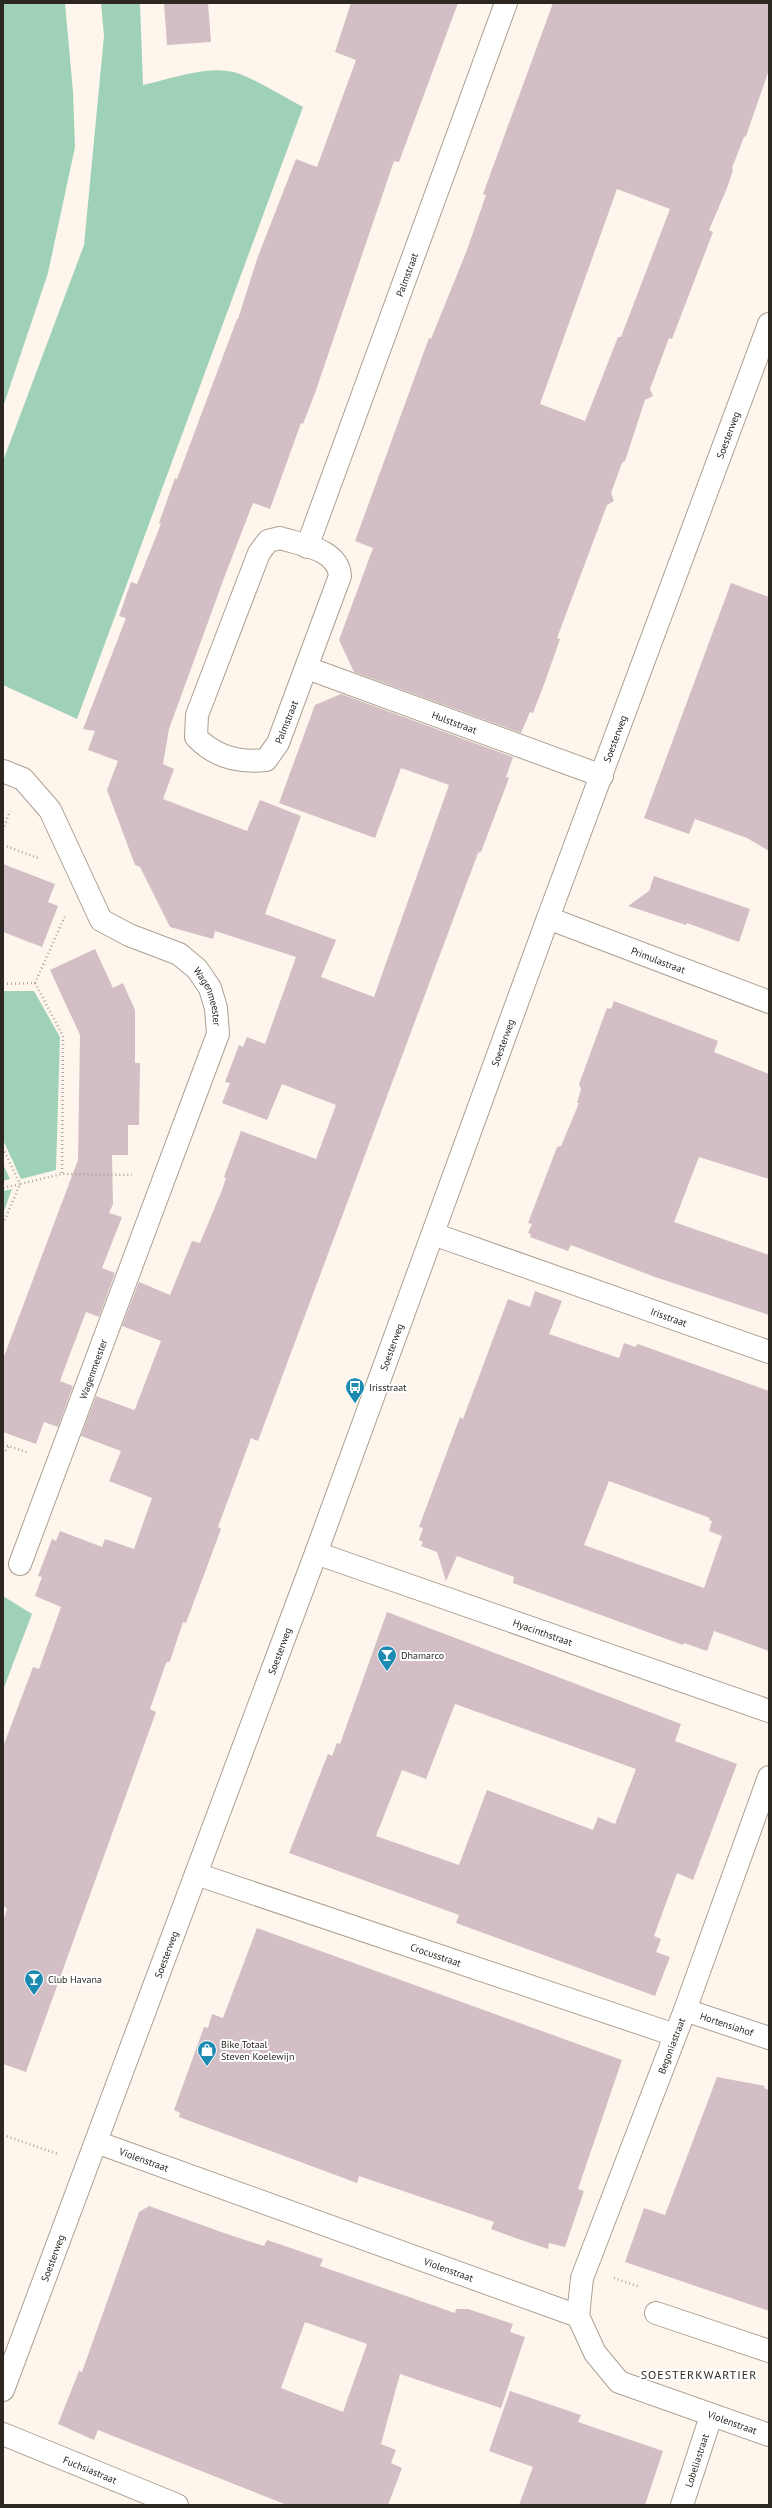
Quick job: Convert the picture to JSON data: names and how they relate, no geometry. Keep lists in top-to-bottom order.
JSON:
{
  "streets": {
    "street": [
      "Palmstraat",
      "Soesterweg",
      "Hulststraat",
      "Primulastraat",
      "Wagenmeester",
      "Irisstraat",
      "Hyacinthstraat",
      "Crocusstraat",
      "Hortensiahof",
      "Begoniastraat",
      "Violenstraat",
      "Lobeliastraat",
      "Fuchsiastraat"
    ]
  },
  "crossings": [
    ["Palmstraat", "Hulststraat"],
    ["Soesterweg", "Hulststraat"],
    ["Soesterweg", "Primulastraat"],
    ["Soesterweg", "Irisstraat"],
    ["Soesterweg", "Hyacinthstraat"],
    ["Soesterweg", "Crocusstraat"],
    ["Soesterweg", "Violenstraat"],
    ["Crocusstraat", "Begoniastraat"],
    ["Hortensiahof", "Begoniastraat"],
    ["Begoniastraat", "Violenstraat"],
    ["Violenstraat", "Lobeliastraat"]
  ],
  "districts": ["SOESTERKWARTIER"],
  "places": {
    "bus stop": ["Irisstraat"],
    "bar": ["Dhamarco", "Club Havana"],
    "shop": ["Bike Totaal Steven Koelewijn"]
  }
}
